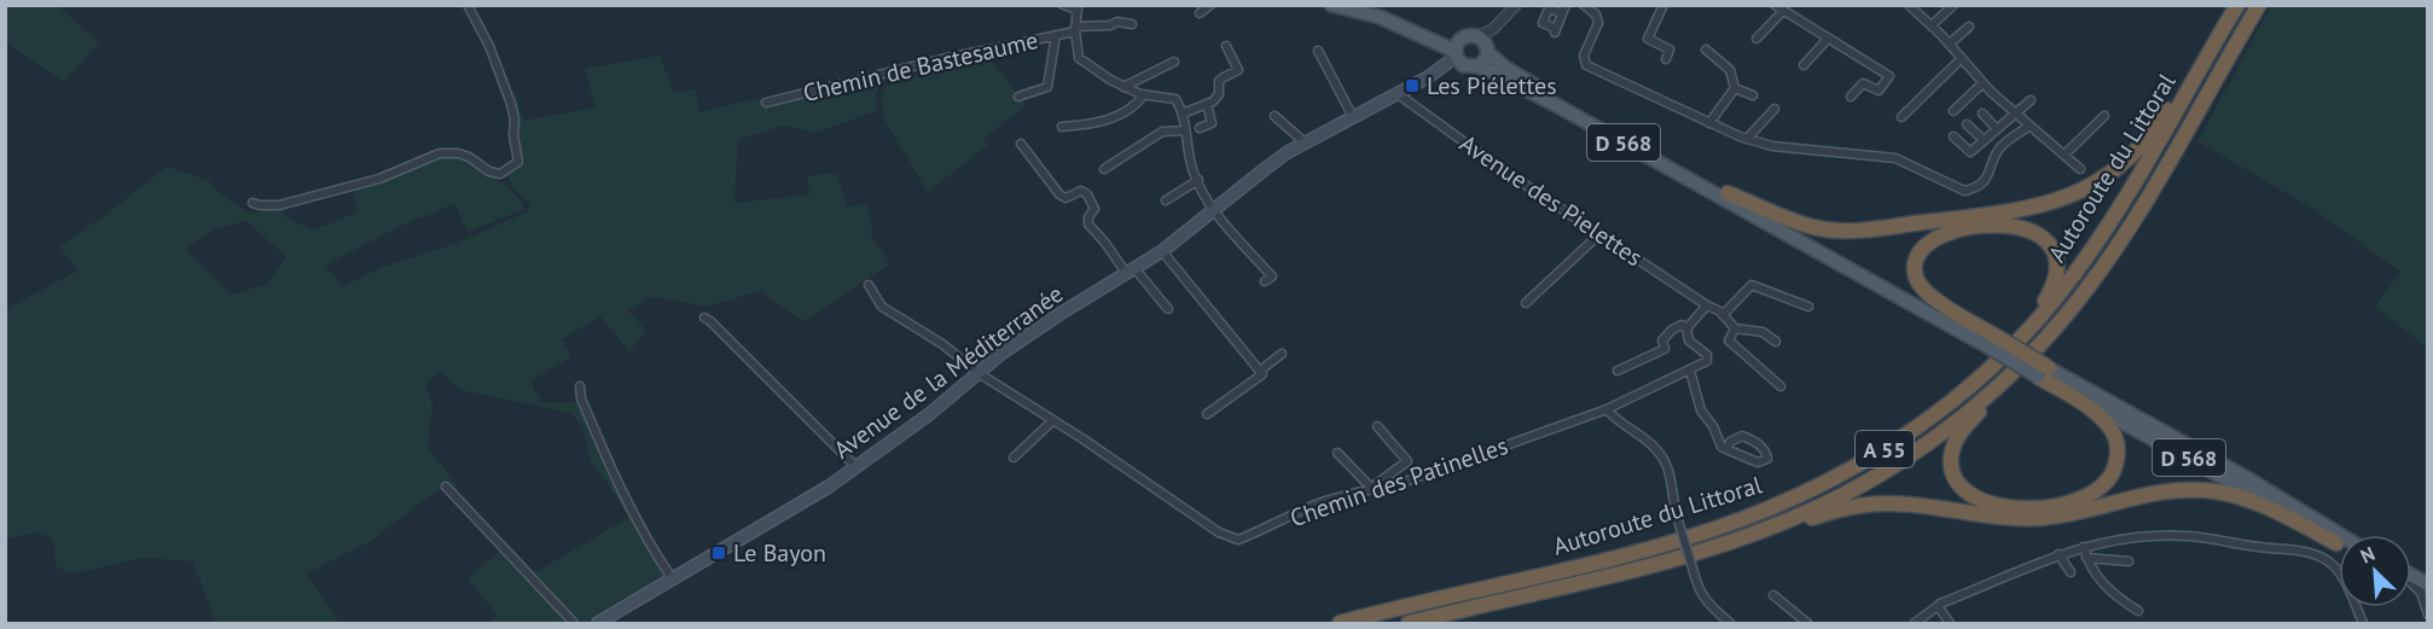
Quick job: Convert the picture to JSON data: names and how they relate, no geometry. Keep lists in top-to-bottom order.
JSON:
{
  "streets": {
    "highway": ["Autoroute du Littoral", "A 55"],
    "main road": ["D 568", "Avenue de la Méditerranée"],
    "street": ["Chemin de Bastesaume", "Avenue des Pielettes", "Chemin des Patinelles"]
  },
  "crossings": [
    ["D 568", "Avenue de la Méditerranée"],
    ["Avenue des Pielettes", "Avenue de la Méditerranée"],
    ["Avenue de la Méditerranée", "Chemin des Patinelles"]
  ],
  "places": {
    "transit": ["Les Piélettes", "Le Bayon"]
  },
  "north": "top left"
}
